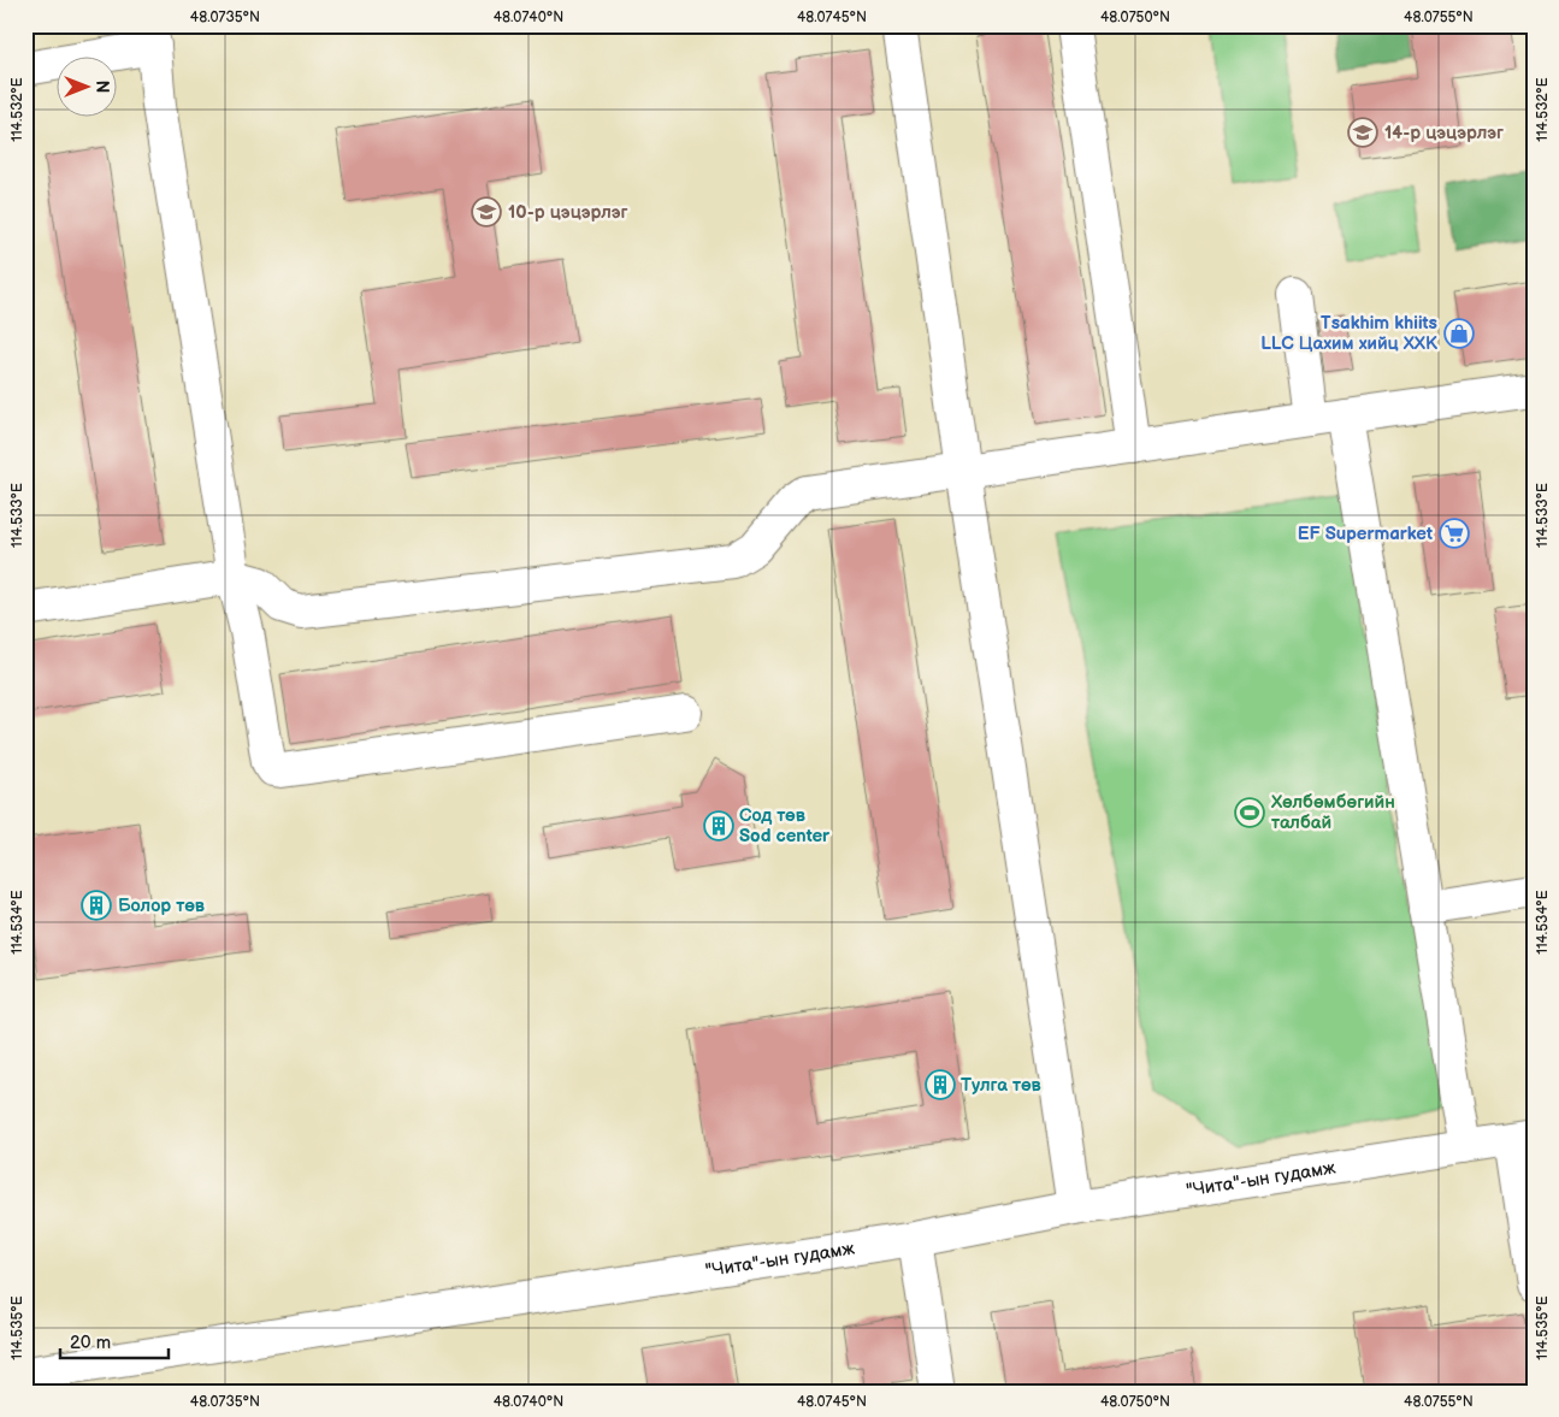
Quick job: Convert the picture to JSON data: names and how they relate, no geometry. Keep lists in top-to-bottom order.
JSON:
{
  "streets": {
    "street": ["\"Чита\"-ын гудамж"]
  },
  "places": {
    "school or university": ["14-р цэцэрлэг", "10-р цэцэрлэг"],
    "shop": ["Tsakhim khiits LLC Цахим хийц ХХК"],
    "supermarket": ["EF Supermarket"],
    "sports": ["Хөлбөмбөгийн талбай"],
    "building": ["Сод төв Sod center", "Болор төв", "Тулга төв"]
  },
  "scale_bar": "20 m",
  "north": "right",
  "coordinates": [
    "48.0735°N",
    "48.0740°N",
    "48.0745°N",
    "48.0750°N",
    "48.0755°N",
    "114.532°E",
    "114.533°E",
    "114.534°E",
    "114.535°E"
  ]
}
